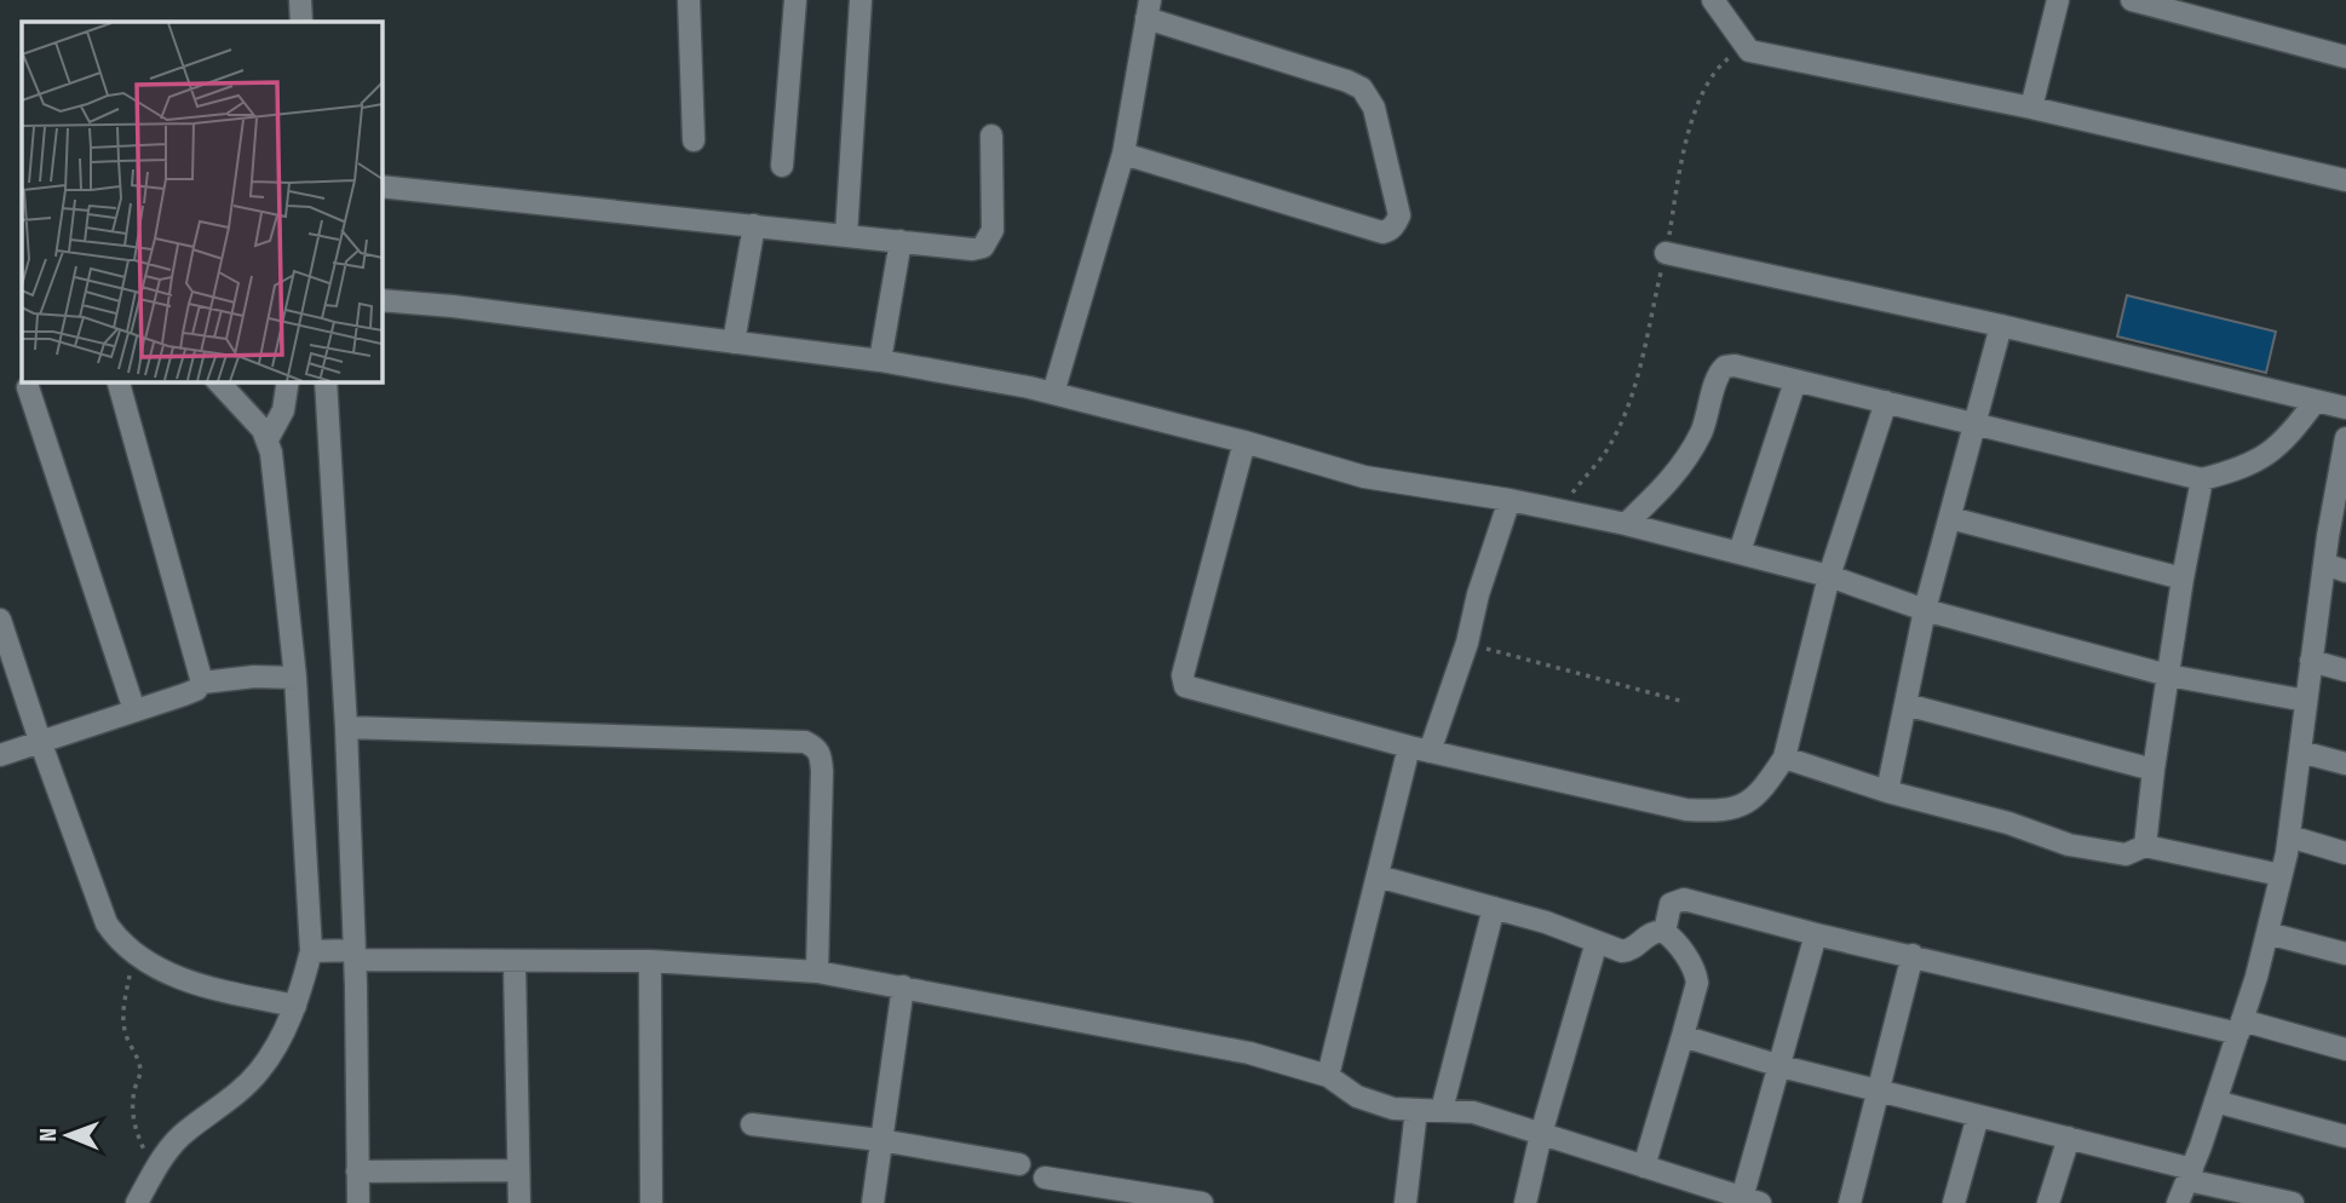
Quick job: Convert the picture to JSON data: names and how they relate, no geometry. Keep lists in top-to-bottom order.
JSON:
{
  "north": "left"
}
